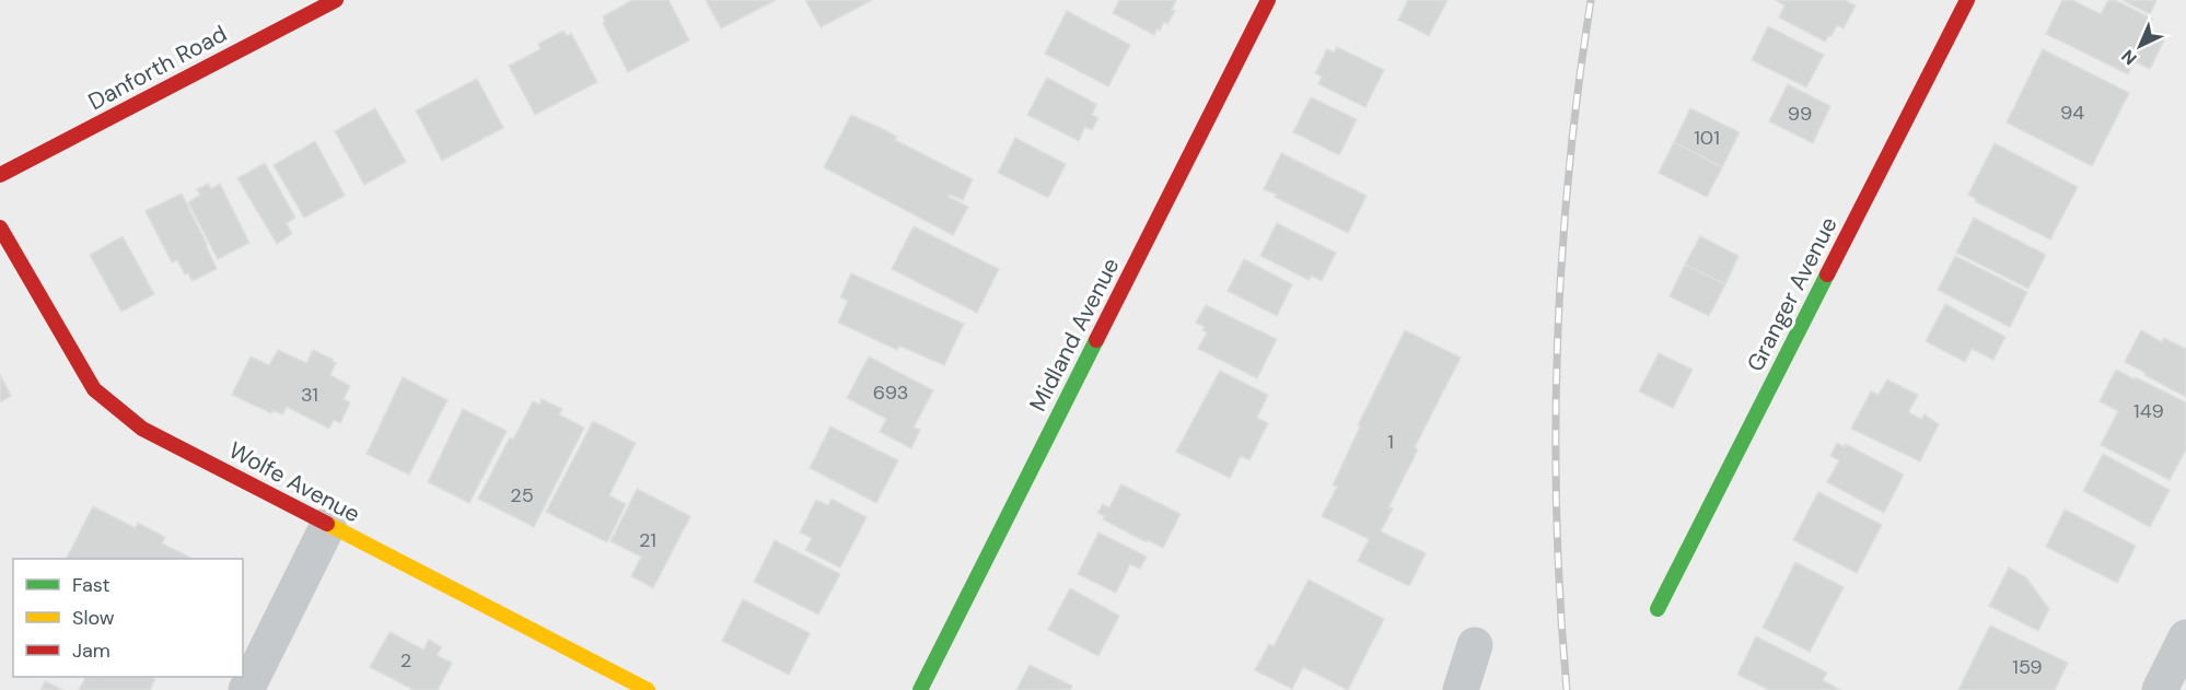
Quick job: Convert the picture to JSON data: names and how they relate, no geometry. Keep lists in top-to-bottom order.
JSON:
{
  "streets": {
    "street": [
      "Danforth Road",
      "Granger Avenue",
      "Midland Avenue",
      "Wolfe Avenue"
    ]
  },
  "house_numbers": [
    "94",
    "99",
    "101",
    "693",
    "31",
    "149",
    "1",
    "25",
    "21",
    "2",
    "159"
  ],
  "legend": ["Fast", "Slow", "Jam"],
  "north": "bottom left"
}
